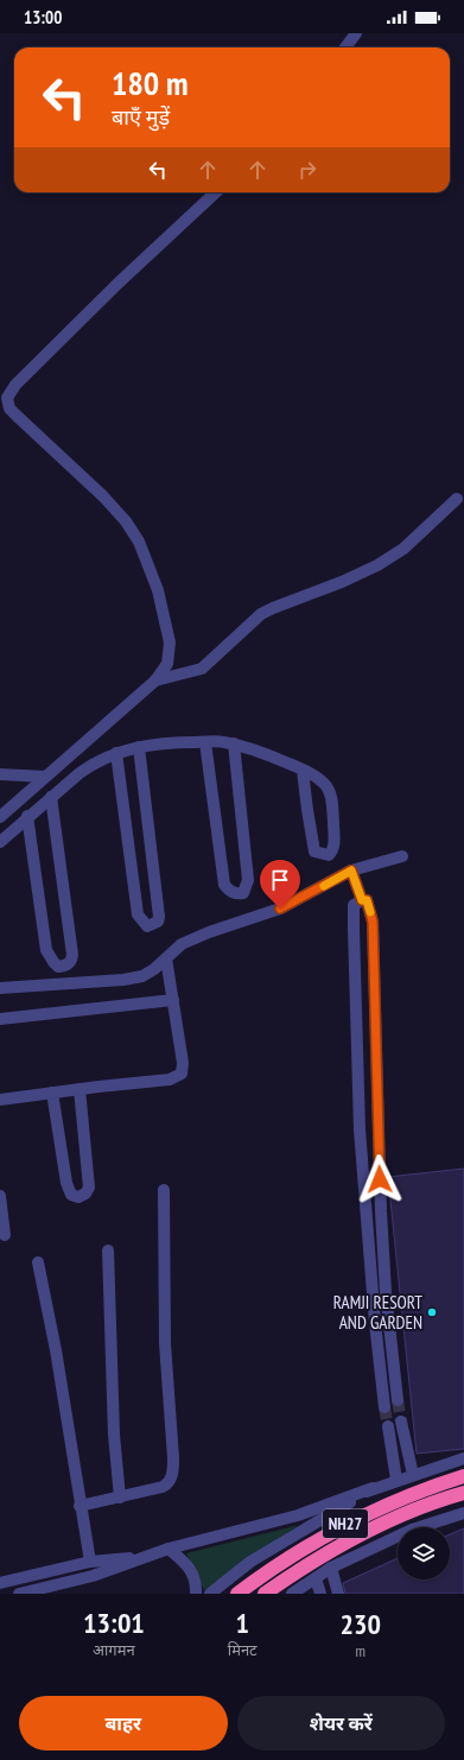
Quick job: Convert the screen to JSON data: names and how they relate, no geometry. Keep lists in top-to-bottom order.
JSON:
{
  "streets": {
    "highway": ["NH27"]
  },
  "places": ["RAMJI RESORT AND GARDEN"],
  "page": {
    "status": "13:00",
    "turn": ["180 m", "बाएँ मुड़ें"],
    "eta": [
      "13:01",
      "आगमन",
      "1",
      "मिनट",
      "230",
      "m"
    ],
    "buttons": ["बाहर", "शेयर करें"]
  }
}
